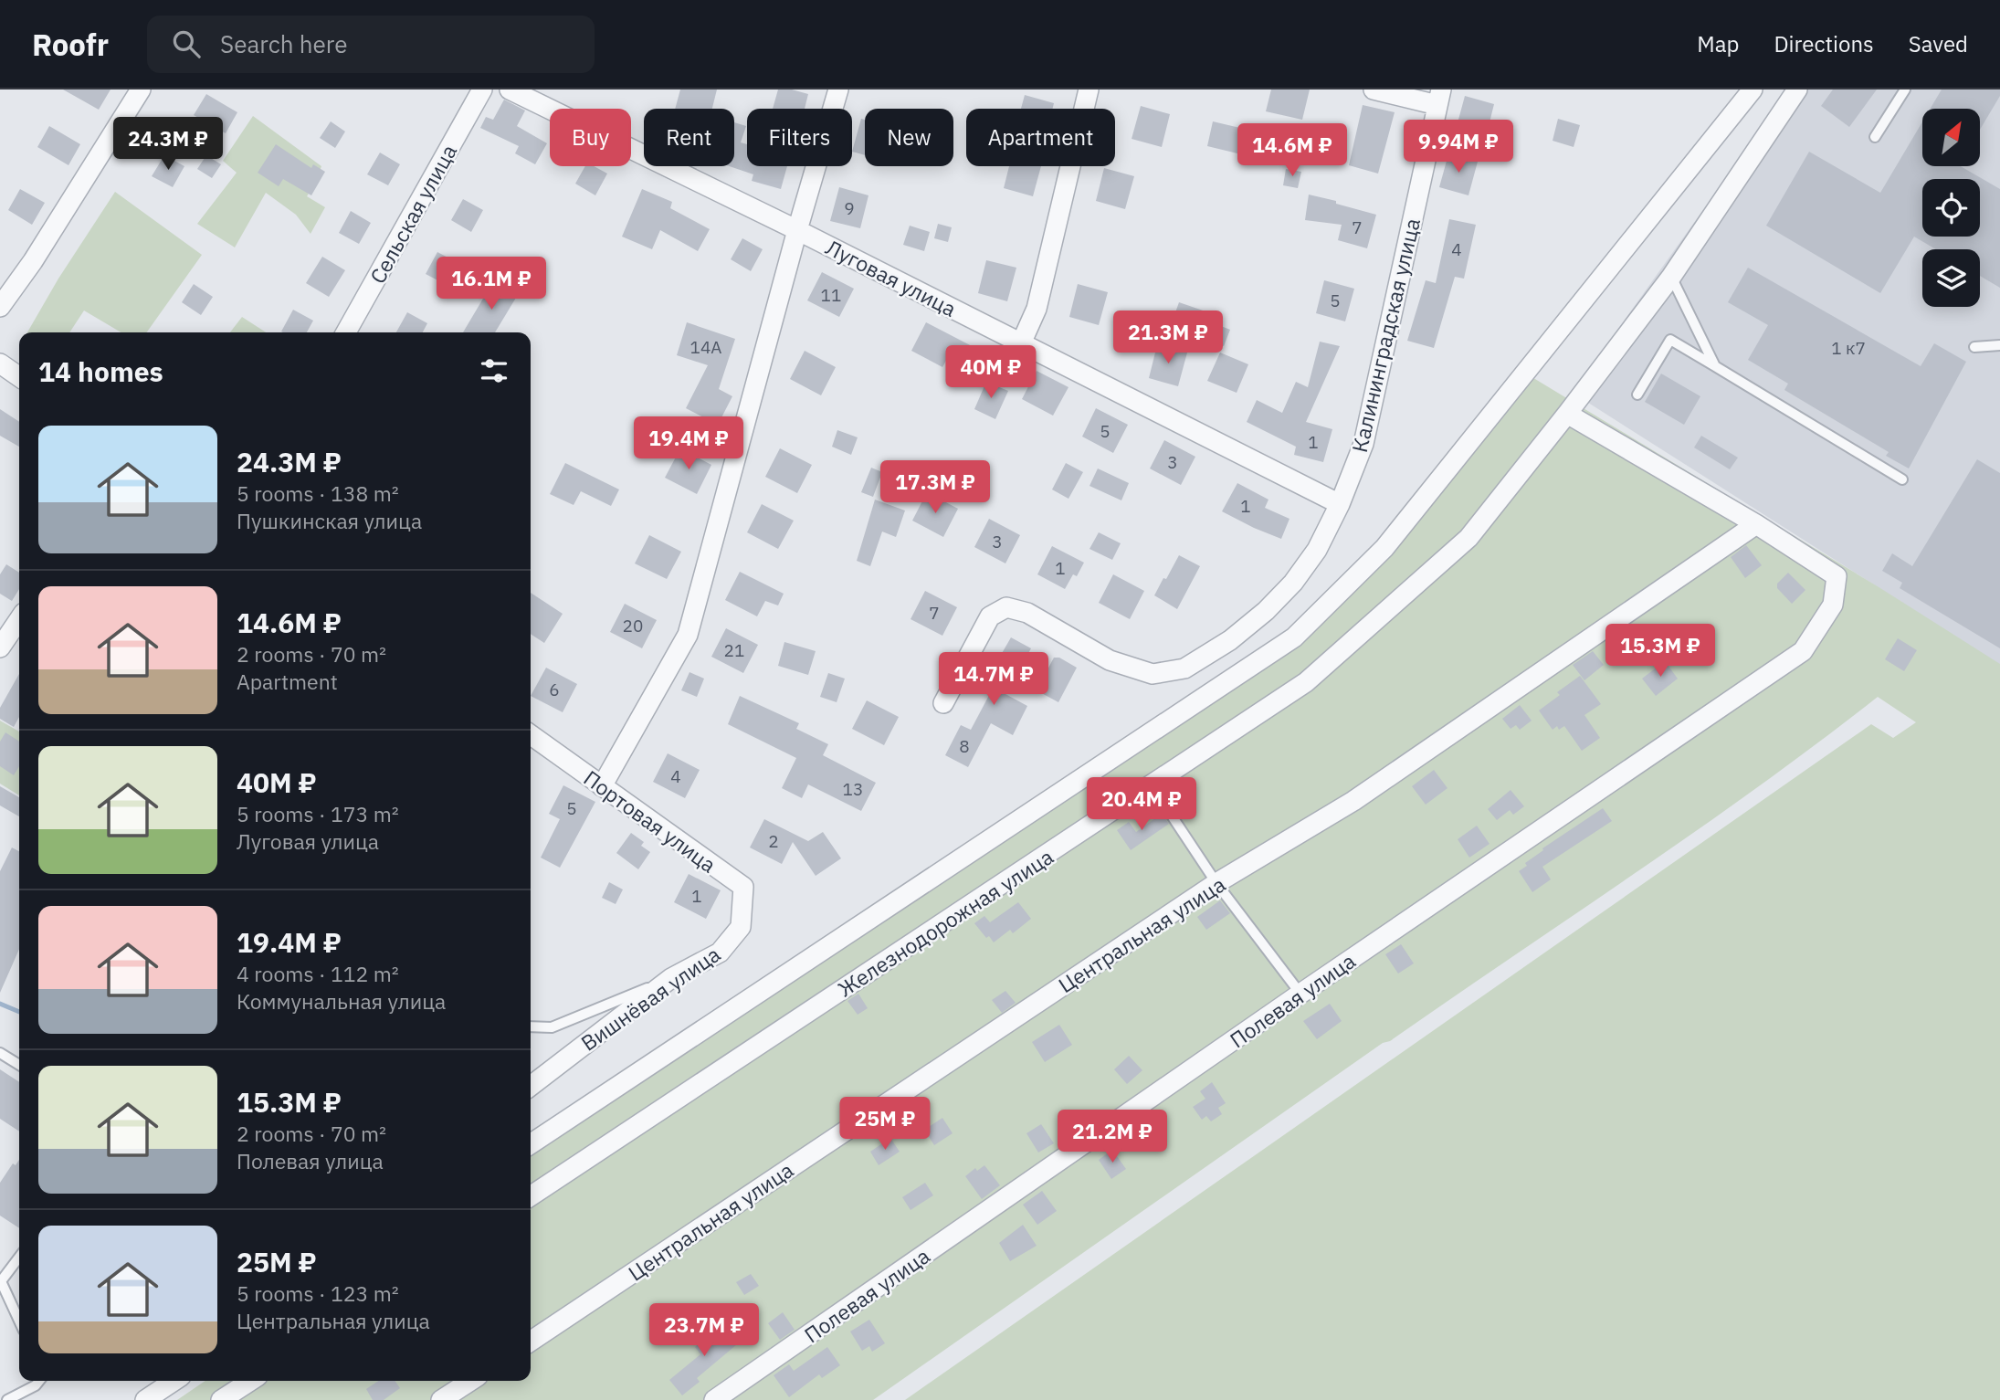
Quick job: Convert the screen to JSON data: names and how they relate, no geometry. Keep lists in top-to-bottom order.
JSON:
{
  "streets": {
    "street": [
      "Сельская улица",
      "Луговая улица",
      "Калининградская улица",
      "Портовая улица",
      "Железнодорожная улица",
      "Центральная улица",
      "Вишнёвая улица",
      "Полевая улица"
    ]
  },
  "crossings": [
    ["Луговая улица", "Калининградская улица"],
    ["Портовая улица", "Вишнёвая улица"],
    ["Центральная улица", "Полевая улица"]
  ],
  "house_numbers": [
    "9",
    "7",
    "4",
    "11",
    "5",
    "14А",
    "1 к7",
    "5",
    "1",
    "3",
    "1",
    "3",
    "1",
    "7",
    "20",
    "21",
    "6",
    "8",
    "4",
    "13",
    "5",
    "2",
    "1"
  ],
  "north": "top right",
  "page": {
    "header": "Roofr",
    "search": "Search here",
    "nav": ["Map", "Directions", "Saved"],
    "chip": [
      "Buy",
      "Rent",
      "Filters",
      "New",
      "Apartment"
    ],
    "price": [
      "24.3M ₽",
      "9.94M ₽",
      "14.6M ₽",
      "16.1M ₽",
      "21.3M ₽",
      "40M ₽",
      "19.4M ₽",
      "17.3M ₽",
      "15.3M ₽",
      "14.7M ₽",
      "20.4M ₽",
      "25M ₽",
      "21.2M ₽",
      "23.7M ₽"
    ],
    "heading": "14 homes",
    "list": [
      {
        "name": "24.3M ₽",
        "note": "5 rooms · 138 m² · Пушкинская улица"
      },
      {
        "name": "14.6M ₽",
        "note": "2 rooms · 70 m² · Apartment"
      },
      {
        "name": "40M ₽",
        "note": "5 rooms · 173 m² · Луговая улица"
      },
      {
        "name": "19.4M ₽",
        "note": "4 rooms · 112 m² · Коммунальная улица"
      },
      {
        "name": "15.3M ₽",
        "note": "2 rooms · 70 m² · Полевая улица"
      },
      {
        "name": "25M ₽",
        "note": "5 rooms · 123 m² · Центральная улица"
      }
    ]
  }
}
